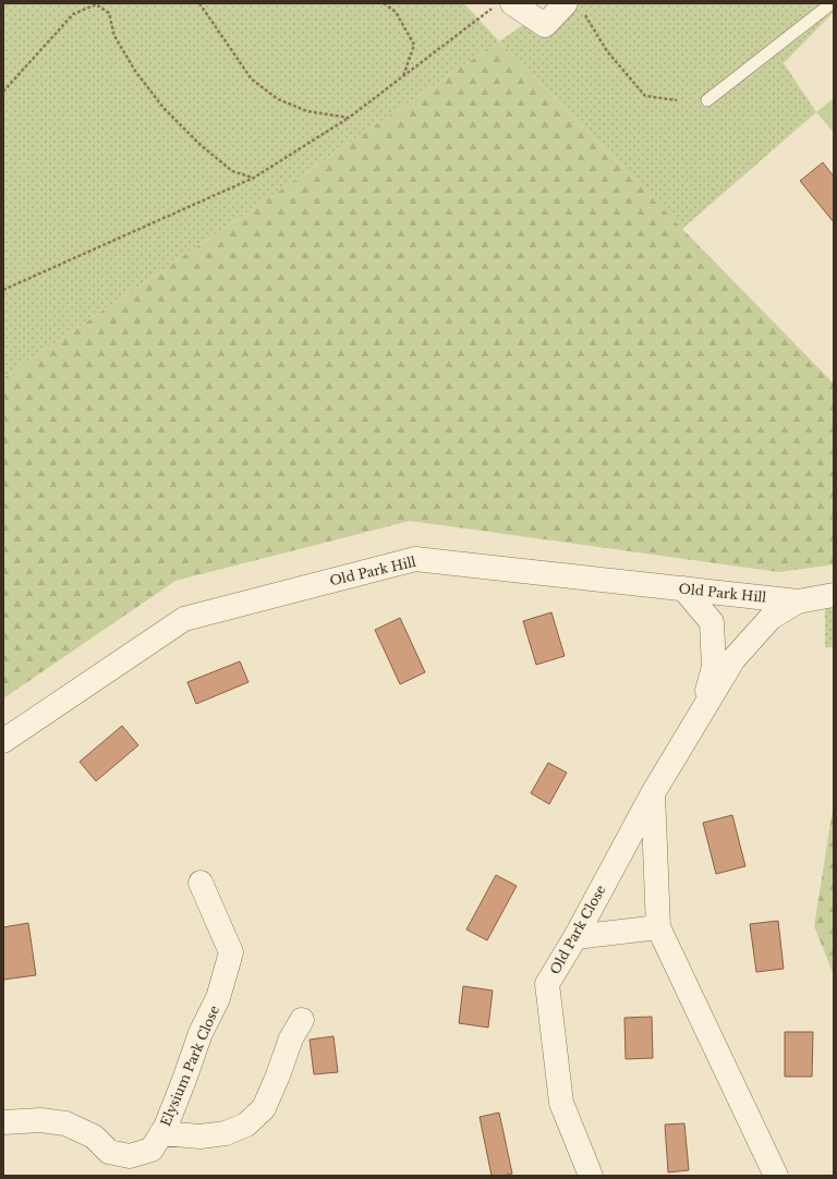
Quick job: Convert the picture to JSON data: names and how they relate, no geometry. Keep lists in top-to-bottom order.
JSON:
{
  "streets": {
    "street": ["Old Park Hill", "Old Park Close", "Elysium Park Close"]
  }
}
